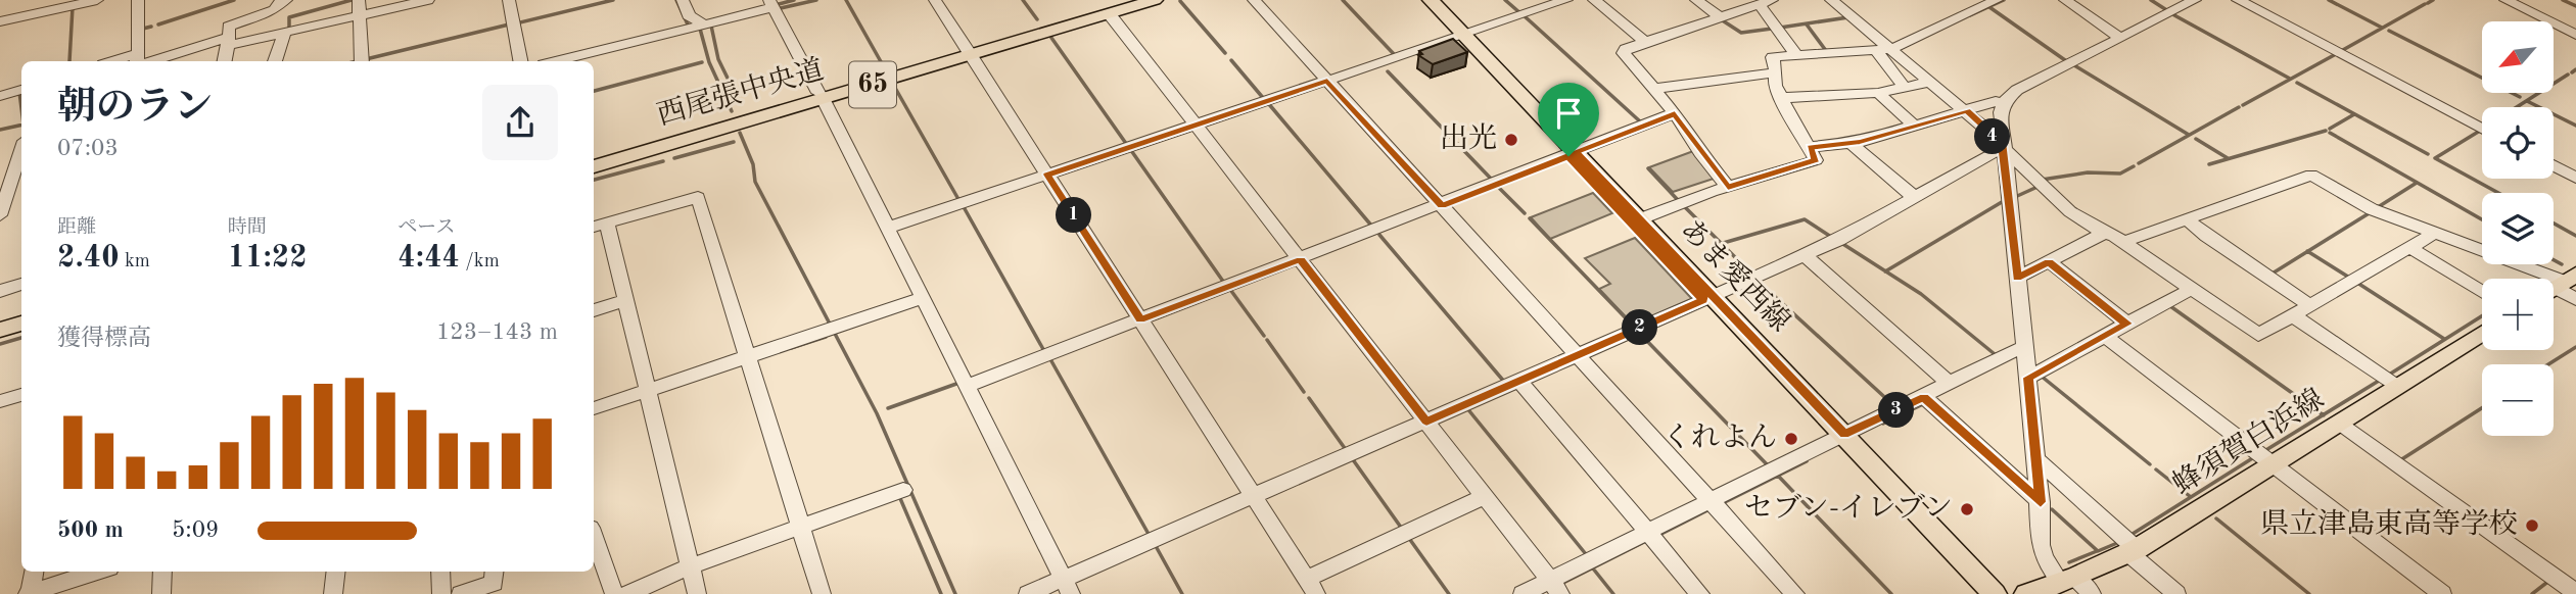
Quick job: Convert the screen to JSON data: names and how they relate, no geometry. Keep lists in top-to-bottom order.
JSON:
{
  "streets": {
    "main road": [
      "65",
      "西尾張中央道",
      "あま愛西線",
      "蜂須賀白浜線"
    ]
  },
  "places": [
    "出光",
    "くれよん",
    "セブン-イレブン",
    "県立津島東高等学校"
  ],
  "north": "bottom left",
  "page": {
    "map_buttons": ["+", "−"],
    "heading": ["朝のラン", "07:03"],
    "pins": [
      "4",
      "1",
      "2",
      "3"
    ],
    "stats": [
      ["距離", "2.40 km"],
      ["時間", "11:22"],
      ["ペース", "4:44 /km"]
    ],
    "chart": ["獲得標高", "123–143 m"],
    "list": [
      {
        "name": "500 m",
        "note": "5:09"
      }
    ]
  }
}
